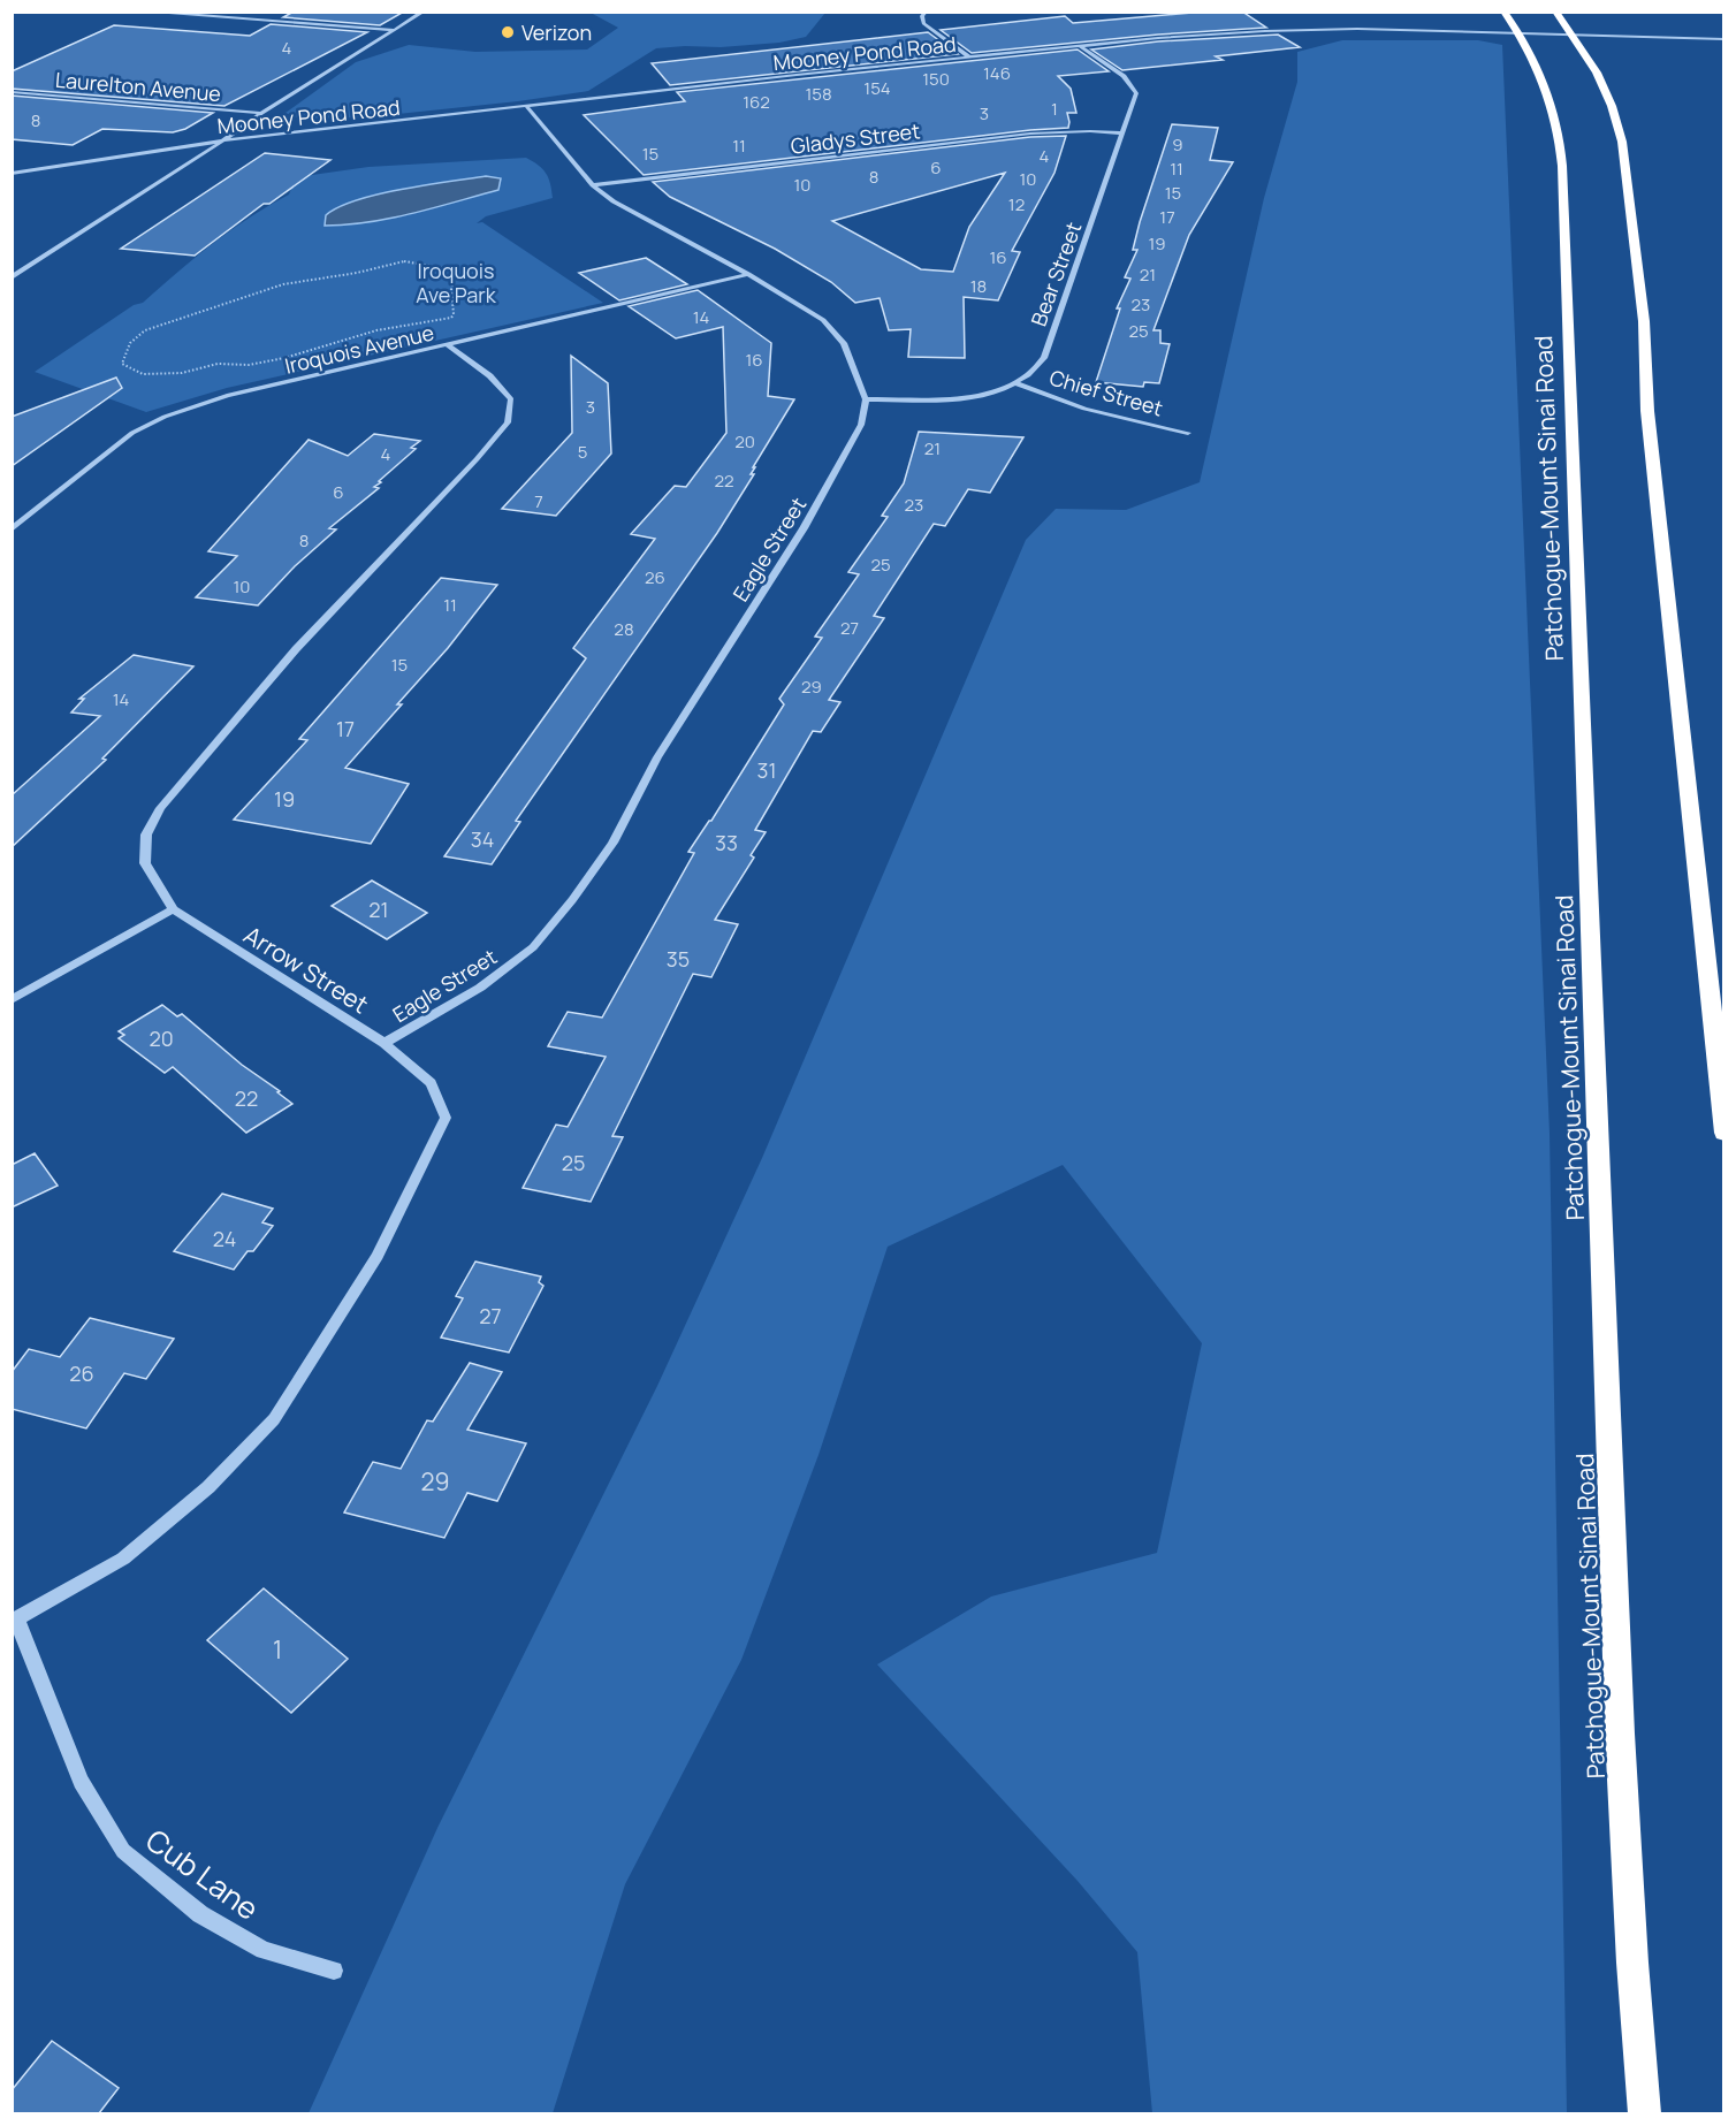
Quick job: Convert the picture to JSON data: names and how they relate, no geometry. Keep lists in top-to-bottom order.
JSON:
{
  "streets": {
    "highway": ["Patchogue-Mount Sinai Road"],
    "street": [
      "Mooney Pond Road",
      "Laurelton Avenue",
      "Gladys Street",
      "Bear Street",
      "Iroquois Avenue",
      "Chief Street",
      "Eagle Street",
      "Arrow Street",
      "Cub Lane"
    ]
  },
  "crossings": [
    ["Mooney Pond Road", "Bear Street"],
    ["Mooney Pond Road", "Patchogue-Mount Sinai Road"],
    ["Gladys Street", "Bear Street"],
    ["Bear Street", "Chief Street"],
    ["Bear Street", "Eagle Street"],
    ["Iroquois Avenue", "Arrow Street"],
    ["Eagle Street", "Arrow Street"],
    ["Arrow Street", "Cub Lane"]
  ],
  "parks": ["Iroquois Ave Park"],
  "places": ["Verizon"],
  "house_numbers": [
    "4",
    "146",
    "150",
    "154",
    "158",
    "162",
    "1",
    "3",
    "8",
    "9",
    "11",
    "15",
    "4",
    "6",
    "11",
    "8",
    "10",
    "10",
    "15",
    "12",
    "17",
    "19",
    "16",
    "21",
    "18",
    "23",
    "14",
    "25",
    "16",
    "3",
    "20",
    "21",
    "5",
    "4",
    "22",
    "6",
    "7",
    "23",
    "8",
    "25",
    "26",
    "10",
    "11",
    "27",
    "28",
    "15",
    "29",
    "14",
    "17",
    "31",
    "19",
    "34",
    "33",
    "21",
    "35",
    "20",
    "22",
    "25",
    "24",
    "27",
    "26",
    "29",
    "1"
  ]
}
